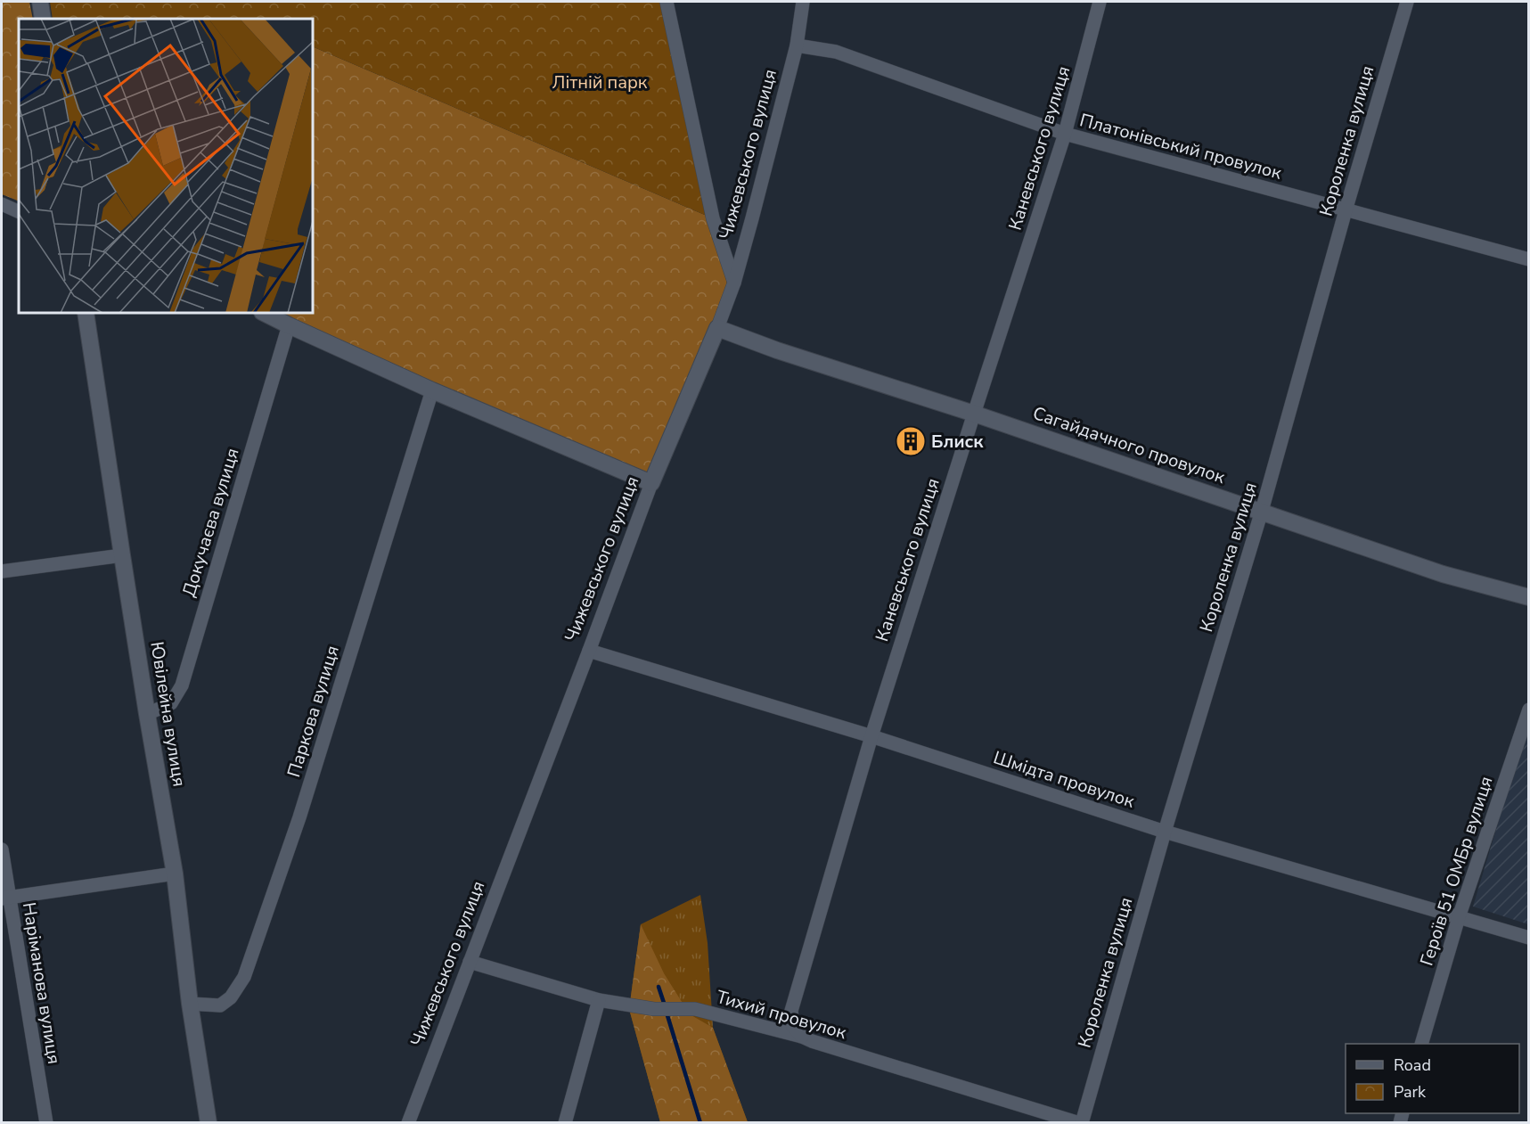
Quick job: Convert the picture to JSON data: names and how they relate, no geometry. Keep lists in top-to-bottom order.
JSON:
{
  "streets": {
    "street": [
      "Короленка вулиця",
      "Платонівський провулок",
      "Каневського вулиця",
      "Чижевського вулиця",
      "Сагайдачного провулок",
      "Докучаєва вулиця",
      "Паркова вулиця",
      "Ювілейна вулиця",
      "Шмідта провулок",
      "Героїв 51 ОМБр вулиця",
      "Наріманова вулиця",
      "Тихий провулок"
    ]
  },
  "crossings": [
    ["Короленка вулиця", "Платонівський провулок"],
    ["Короленка вулиця", "Сагайдачного провулок"],
    ["Короленка вулиця", "Шмідта провулок"],
    ["Короленка вулиця", "Тихий провулок"],
    ["Платонівський провулок", "Каневського вулиця"],
    ["Платонівський провулок", "Чижевського вулиця"],
    ["Каневського вулиця", "Сагайдачного провулок"],
    ["Каневського вулиця", "Шмідта провулок"],
    ["Каневського вулиця", "Тихий провулок"],
    ["Чижевського вулиця", "Сагайдачного провулок"],
    ["Чижевського вулиця", "Шмідта провулок"],
    ["Чижевського вулиця", "Тихий провулок"],
    ["Докучаєва вулиця", "Ювілейна вулиця"],
    ["Паркова вулиця", "Ювілейна вулиця"],
    ["Шмідта провулок", "Героїв 51 ОМБр вулиця"]
  ],
  "parks": ["Літній парк"],
  "places": {
    "building": ["Блиск"]
  },
  "legend": ["Road", "Park"]
}
